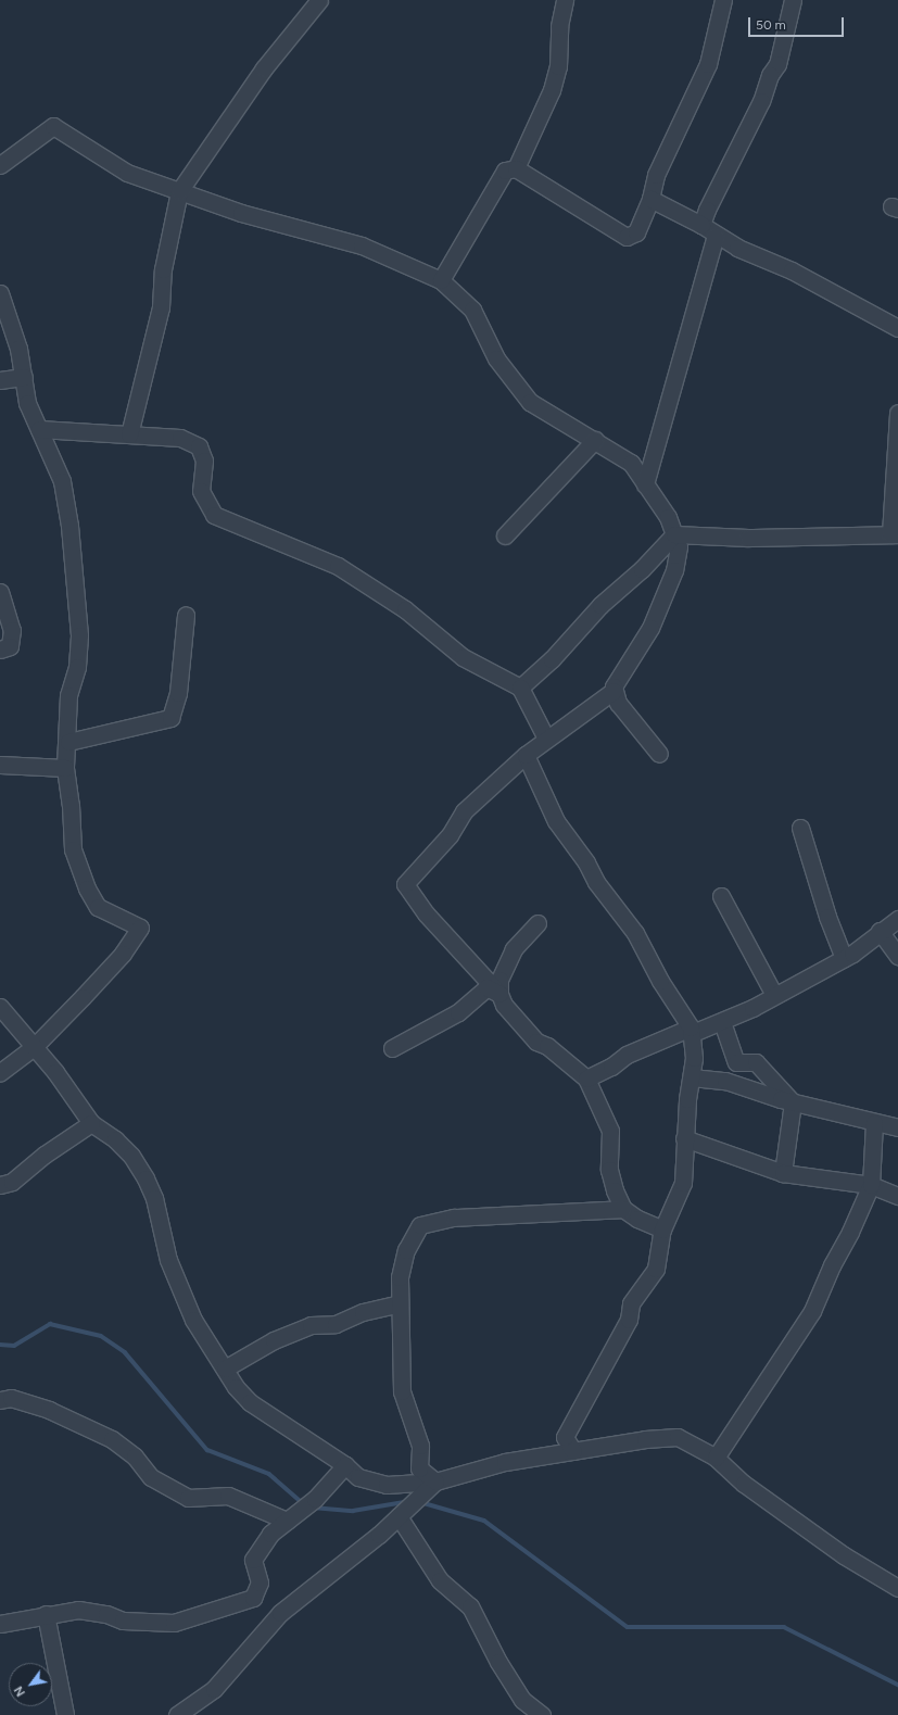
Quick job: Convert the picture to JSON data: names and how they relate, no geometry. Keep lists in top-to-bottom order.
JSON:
{
  "scale_bar": "50 m",
  "north": "bottom left"
}
